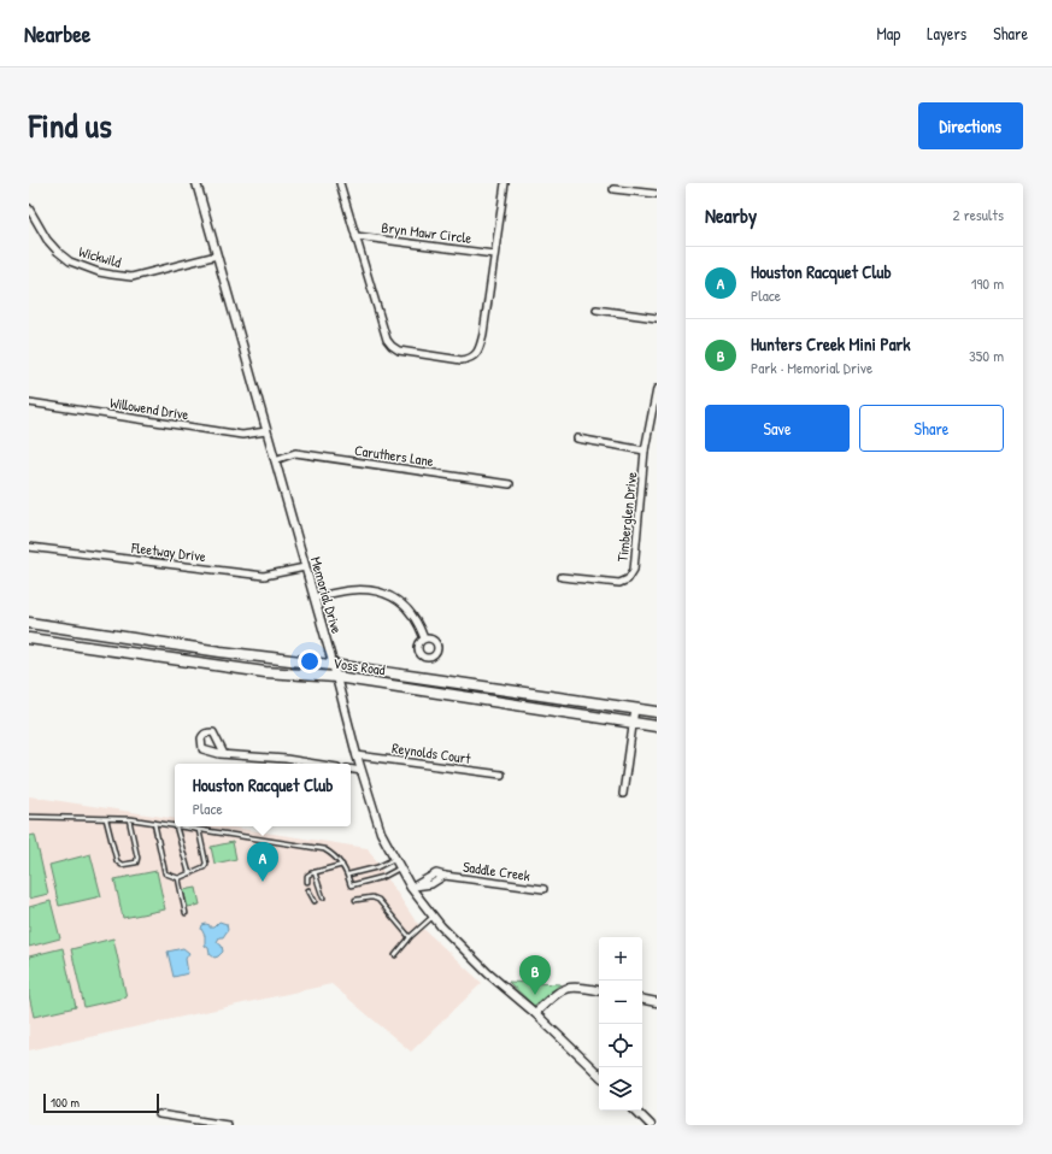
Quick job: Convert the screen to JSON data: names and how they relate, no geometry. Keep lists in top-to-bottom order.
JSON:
{
  "streets": {
    "main road": ["Voss Road"],
    "street": [
      "Bryn Mawr Circle",
      "Wickwild",
      "Willowend Drive",
      "Caruthers Lane",
      "Timberglen Drive",
      "Fleetway Drive",
      "Memorial Drive",
      "Reynolds Court",
      "Saddle Creek"
    ]
  },
  "crossings": [
    ["Wickwild", "Memorial Drive"],
    ["Willowend Drive", "Memorial Drive"],
    ["Caruthers Lane", "Memorial Drive"],
    ["Fleetway Drive", "Memorial Drive"],
    ["Memorial Drive", "Voss Road"],
    ["Memorial Drive", "Reynolds Court"],
    ["Memorial Drive", "Saddle Creek"]
  ],
  "scale_bar": "100 m",
  "page": {
    "header": "Nearbee",
    "nav": ["Map", "Layers", "Share"],
    "title": "Find us",
    "buttons": [
      "Directions",
      ["Save", "Share"]
    ],
    "heading": ["Nearby", "2 results"],
    "list": [
      {
        "mark": "A",
        "name": "Houston Racquet Club",
        "note": "Place",
        "value": "190 m"
      },
      {
        "mark": "B",
        "name": "Hunters Creek Mini Park",
        "note": "Park · Memorial Drive",
        "value": "350 m"
      }
    ],
    "popup": ["Houston Racquet Club", "Place"],
    "pins": ["A", "B"],
    "map_buttons": ["+", "−"],
    "scale": "100 m"
  }
}
